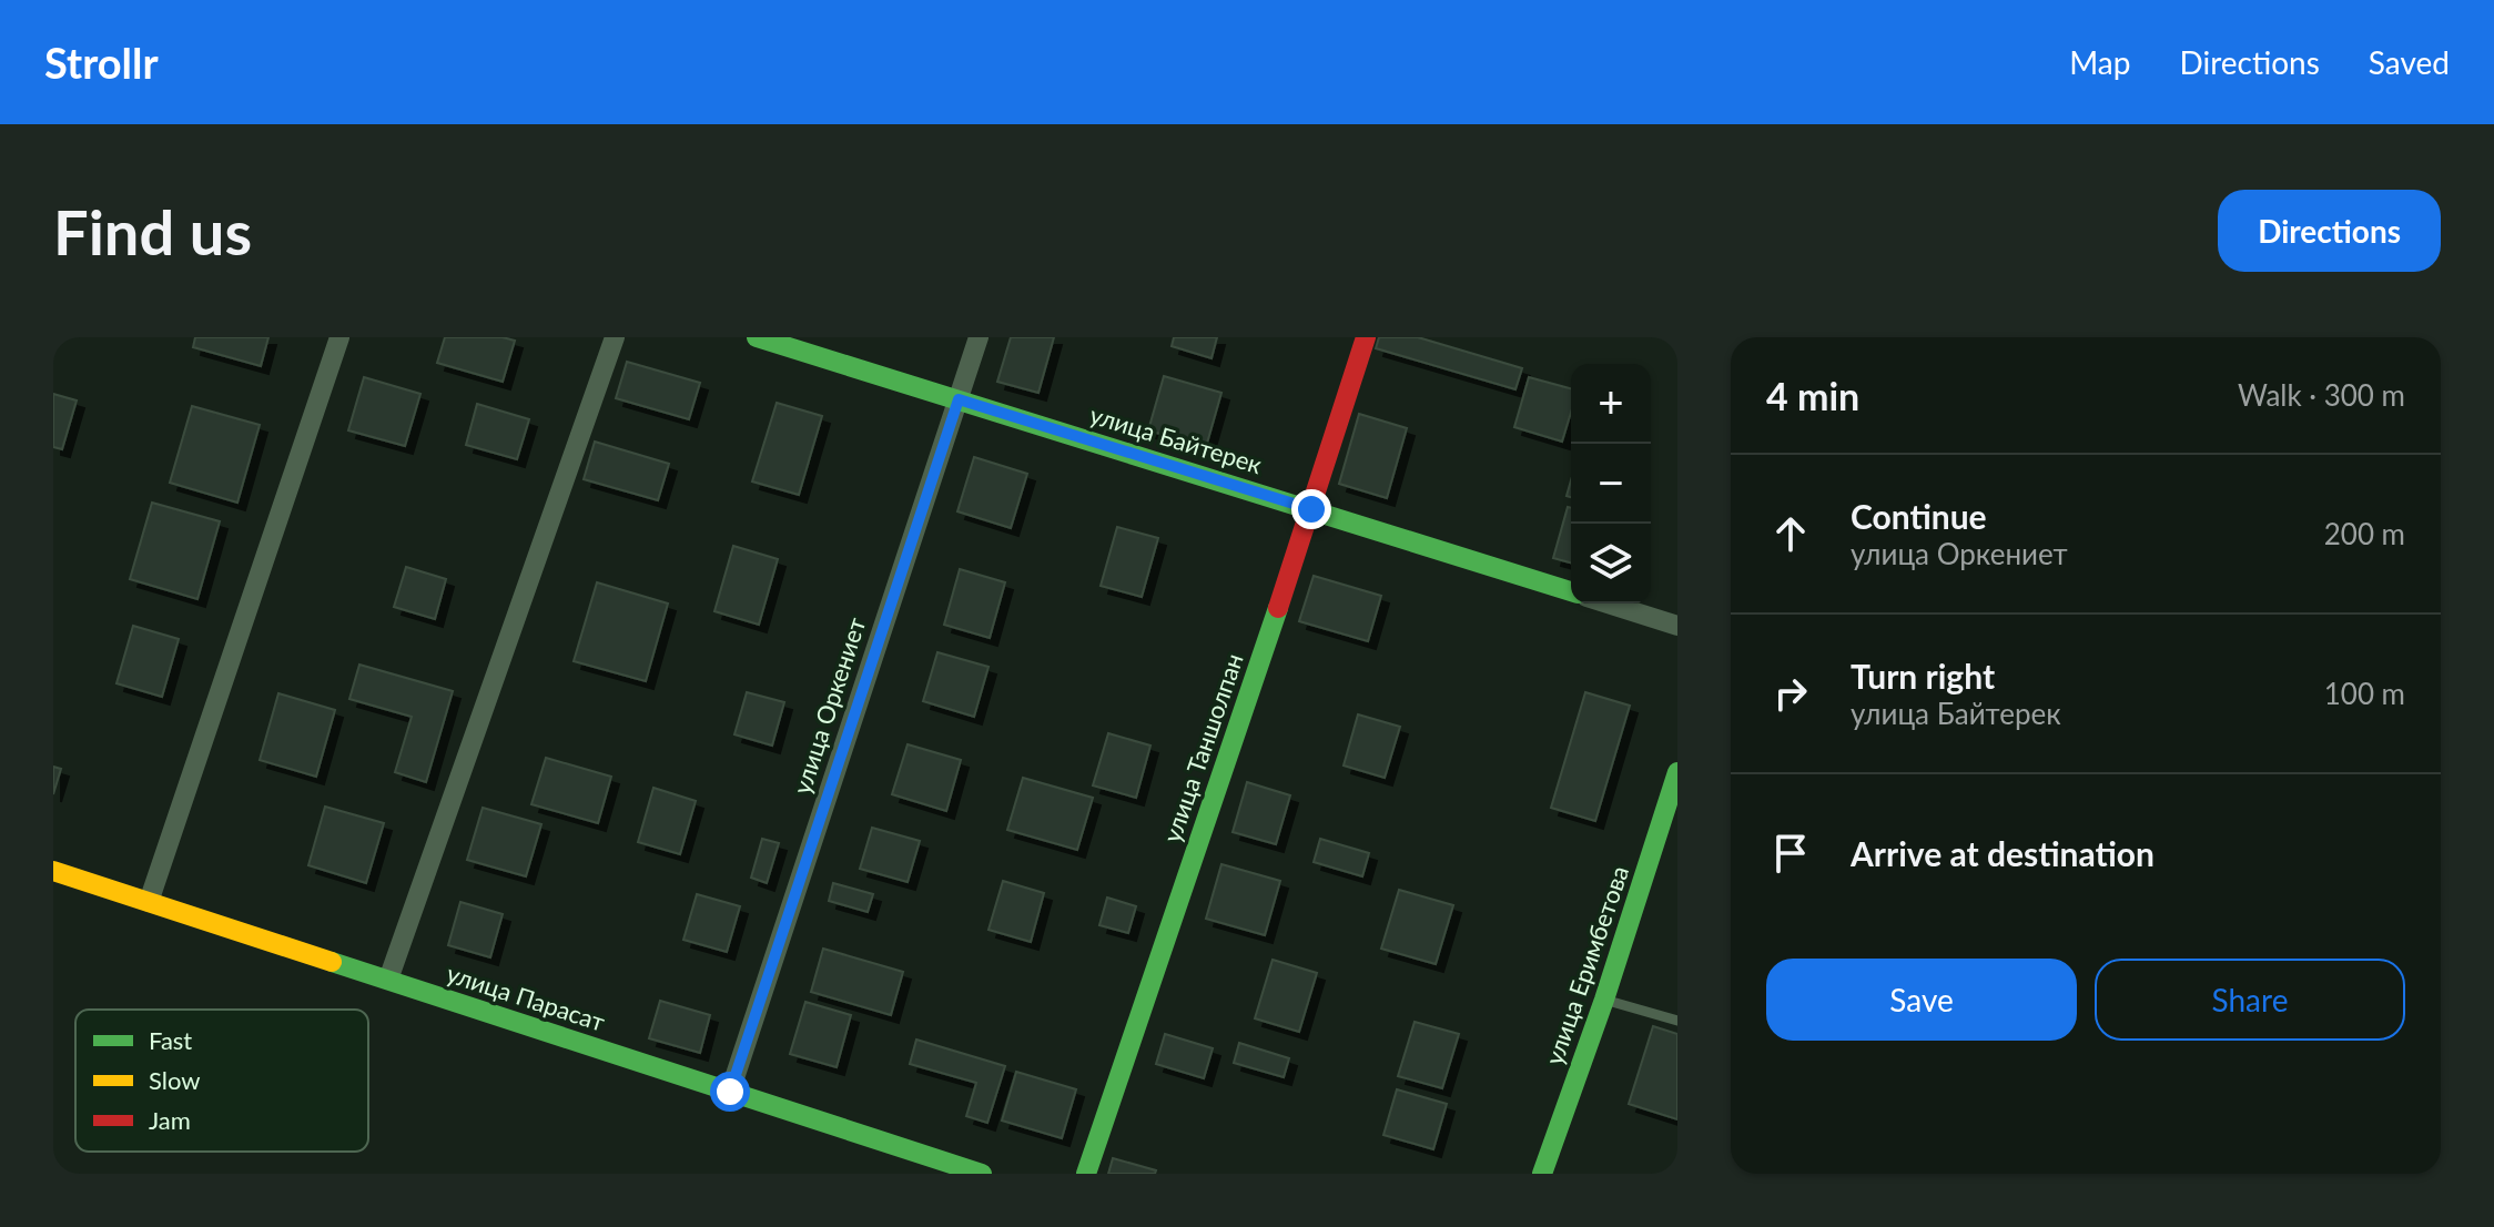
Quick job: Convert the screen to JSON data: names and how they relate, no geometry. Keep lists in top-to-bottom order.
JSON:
{
  "streets": {
    "street": [
      "улица Байтерек",
      "улица Оркениет",
      "улица Таншолпан",
      "улица Еримбетова",
      "улица Парасат"
    ]
  },
  "crossings": [
    ["улица Байтерек", "улица Оркениет"],
    ["улица Байтерек", "улица Таншолпан"],
    ["улица Оркениет", "улица Парасат"]
  ],
  "legend": ["Fast", "Slow", "Jam"],
  "page": {
    "header": "Strollr",
    "nav": ["Map", "Directions", "Saved"],
    "buttons": [
      "Directions",
      ["Save", "Share"]
    ],
    "title": "Find us",
    "heading": ["4 min", "Walk · 300 m"],
    "map_buttons": ["+", "−"],
    "list": [
      ["Continue", "улица Оркениет", "200 m"],
      ["Turn right", "улица Байтерек", "100 m"],
      "Arrive at destination"
    ]
  }
}
